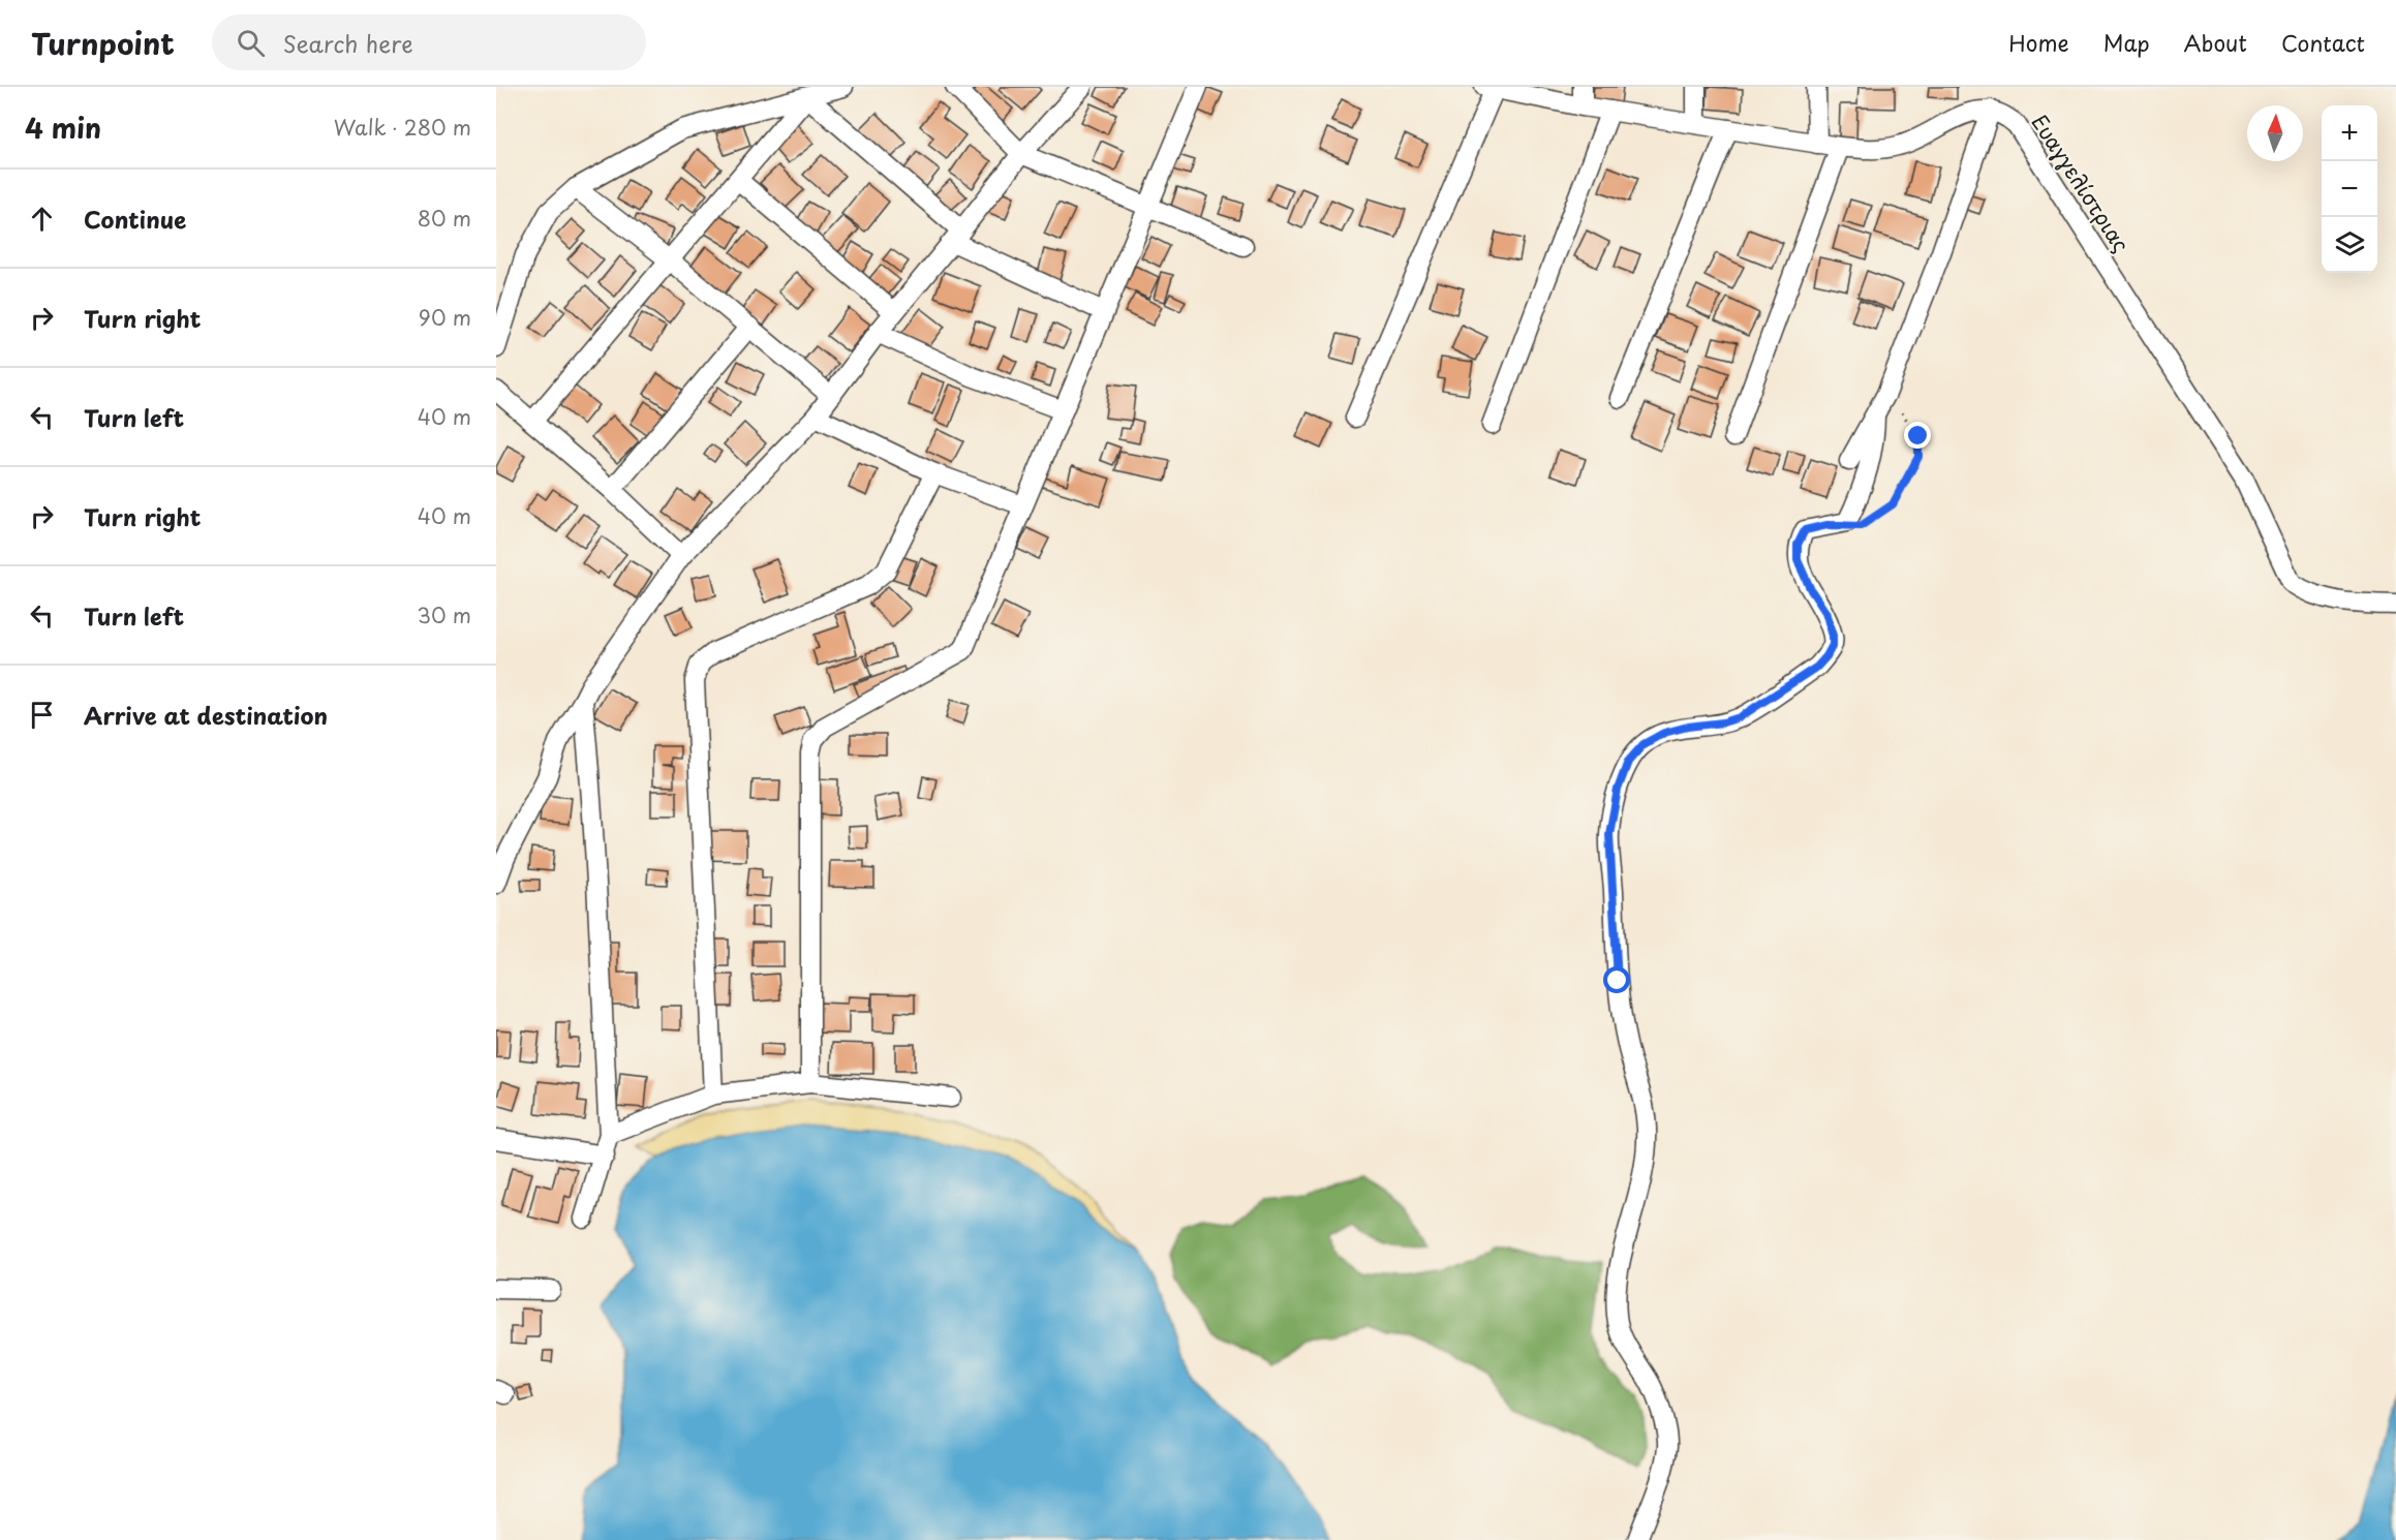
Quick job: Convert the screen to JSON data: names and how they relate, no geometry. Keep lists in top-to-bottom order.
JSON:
{
  "streets": {
    "street": ["Ευαγγελίστριας"]
  },
  "north": "top",
  "page": {
    "header": "Turnpoint",
    "search": "Search here",
    "nav": [
      "Home",
      "Map",
      "About",
      "Contact"
    ],
    "heading": ["4 min", "Walk · 280 m"],
    "map_buttons": ["+", "−"],
    "list": [
      ["Continue", "80 m"],
      ["Turn right", "90 m"],
      ["Turn left", "40 m"],
      ["Turn right", "40 m"],
      ["Turn left", "30 m"],
      "Arrive at destination"
    ]
  }
}
